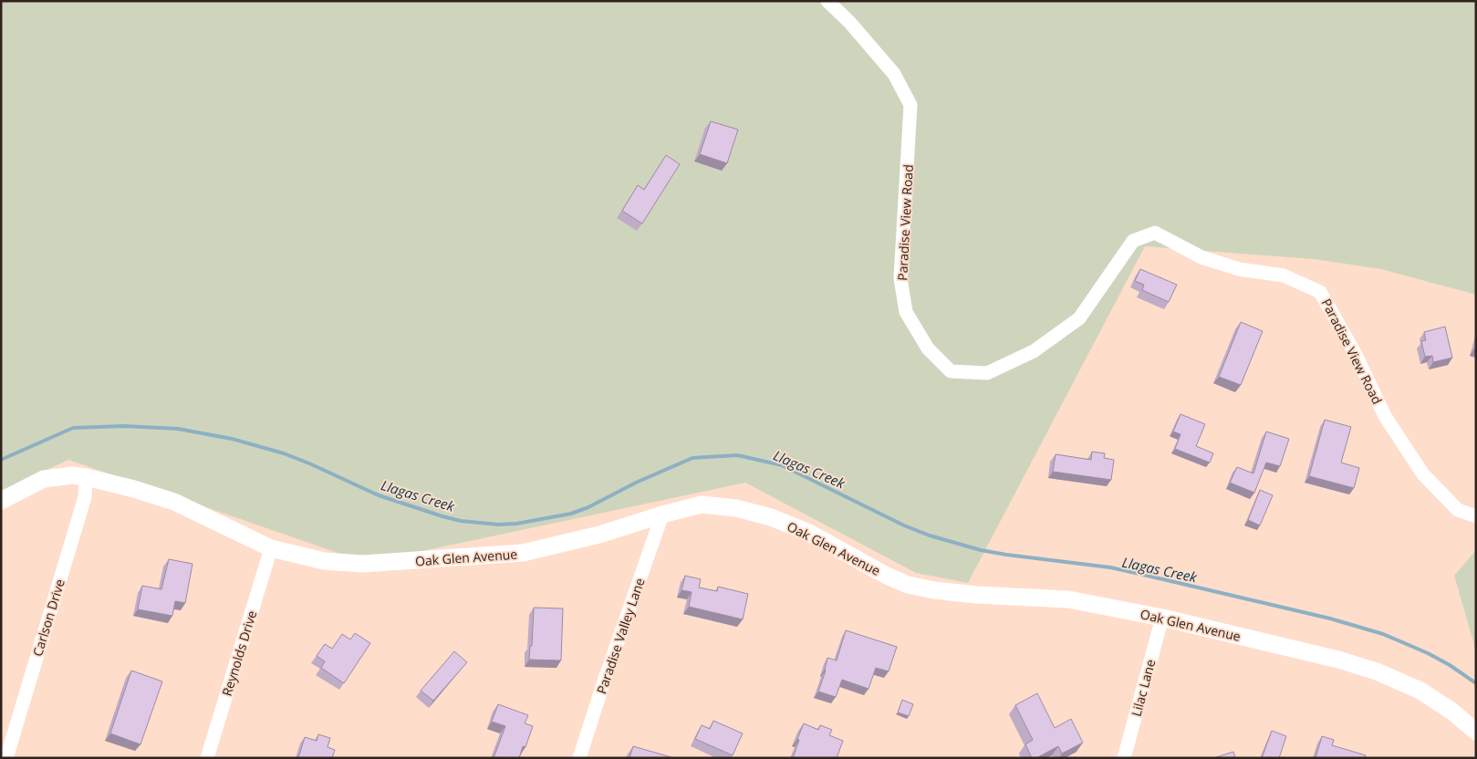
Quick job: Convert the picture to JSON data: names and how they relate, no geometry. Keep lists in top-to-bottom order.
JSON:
{
  "streets": {
    "street": [
      "Paradise View Road",
      "Oak Glen Avenue",
      "Carlson Drive",
      "Paradise Valley Lane",
      "Reynolds Drive",
      "Lilac Lane"
    ]
  },
  "crossings": [
    ["Oak Glen Avenue", "Carlson Drive"],
    ["Oak Glen Avenue", "Paradise Valley Lane"],
    ["Oak Glen Avenue", "Reynolds Drive"],
    ["Oak Glen Avenue", "Lilac Lane"]
  ],
  "water": ["Llagas Creek"]
}
